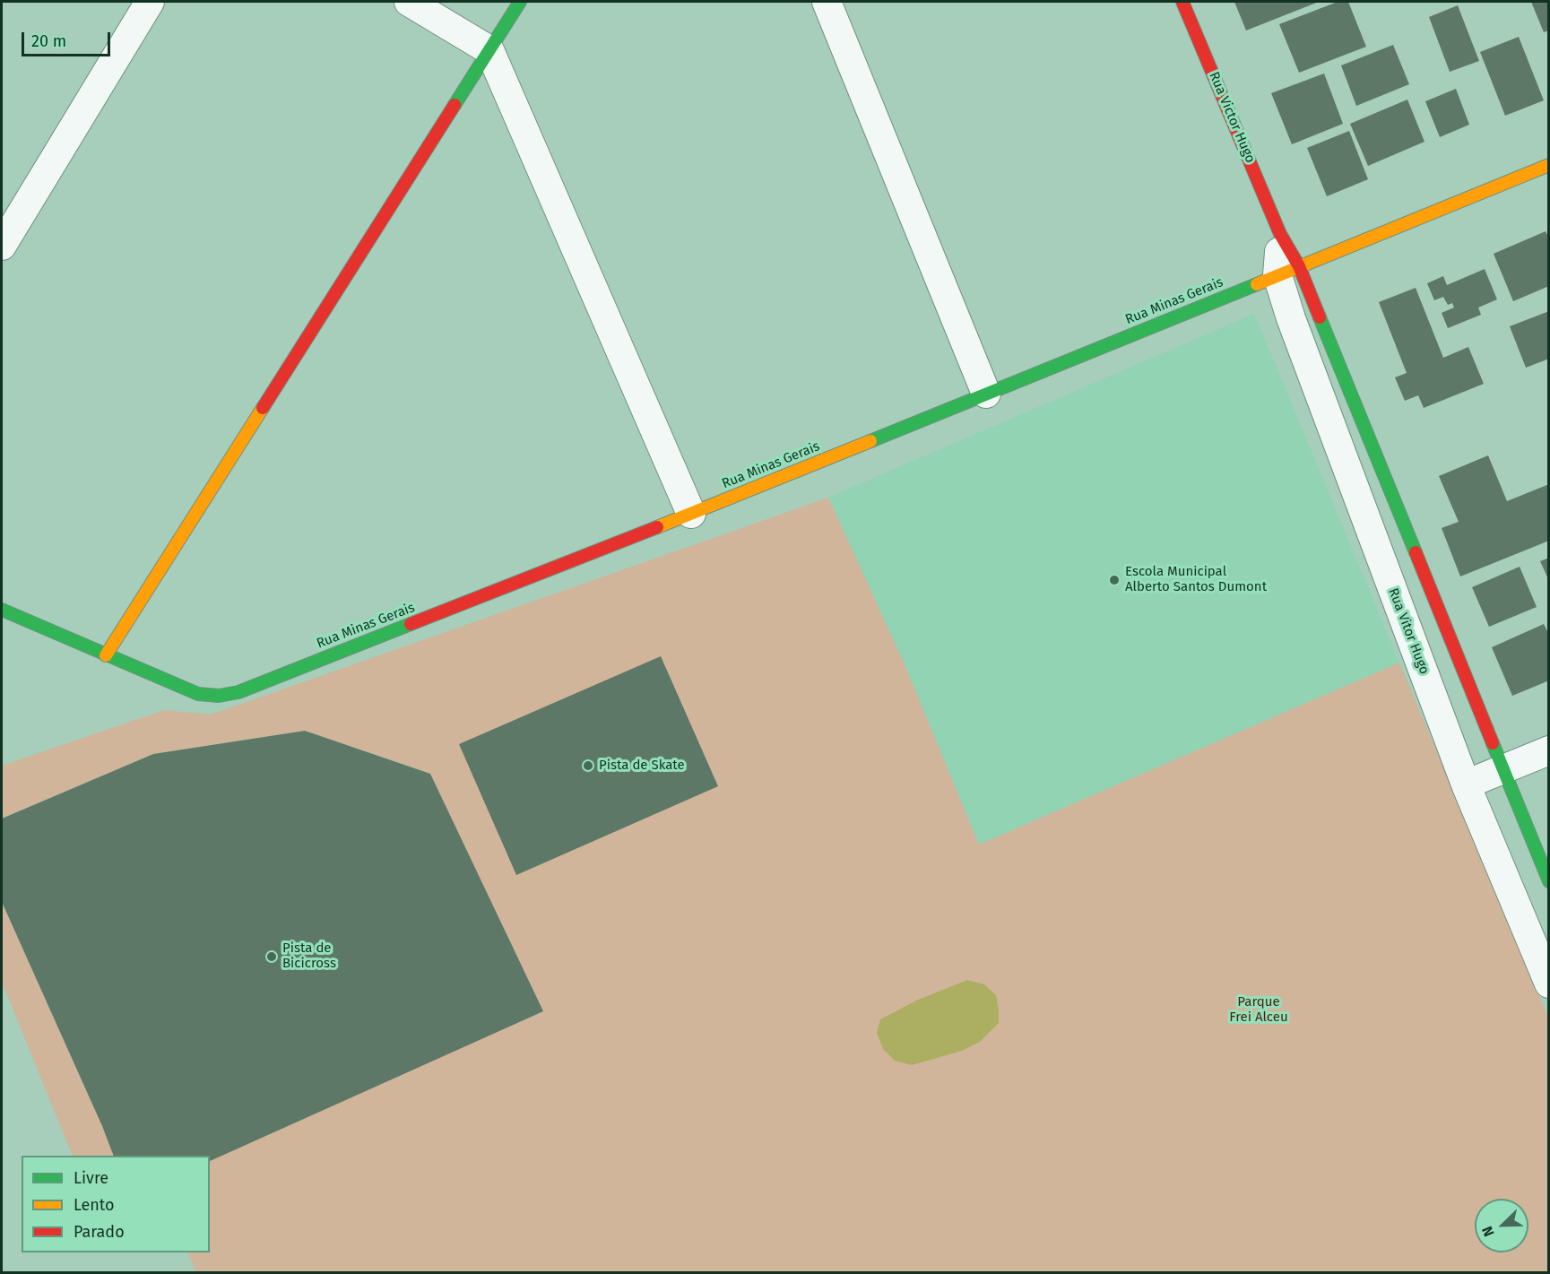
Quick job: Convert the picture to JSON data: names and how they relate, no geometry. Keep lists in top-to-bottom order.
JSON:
{
  "streets": {
    "street": ["Rua Victor Hugo", "Rua Minas Gerais", "Rua Vitor Hugo"]
  },
  "crossings": [
    ["Rua Victor Hugo", "Rua Minas Gerais"],
    ["Rua Victor Hugo", "Rua Vitor Hugo"],
    ["Rua Minas Gerais", "Rua Vitor Hugo"]
  ],
  "parks": ["Parque Frei Alceu"],
  "places": ["Escola Municipal Alberto Santos Dumont", "Pista de Skate", "Pista de Bicicross"],
  "legend": ["Livre", "Lento", "Parado"],
  "scale_bar": "20 m",
  "north": "bottom left"
}
